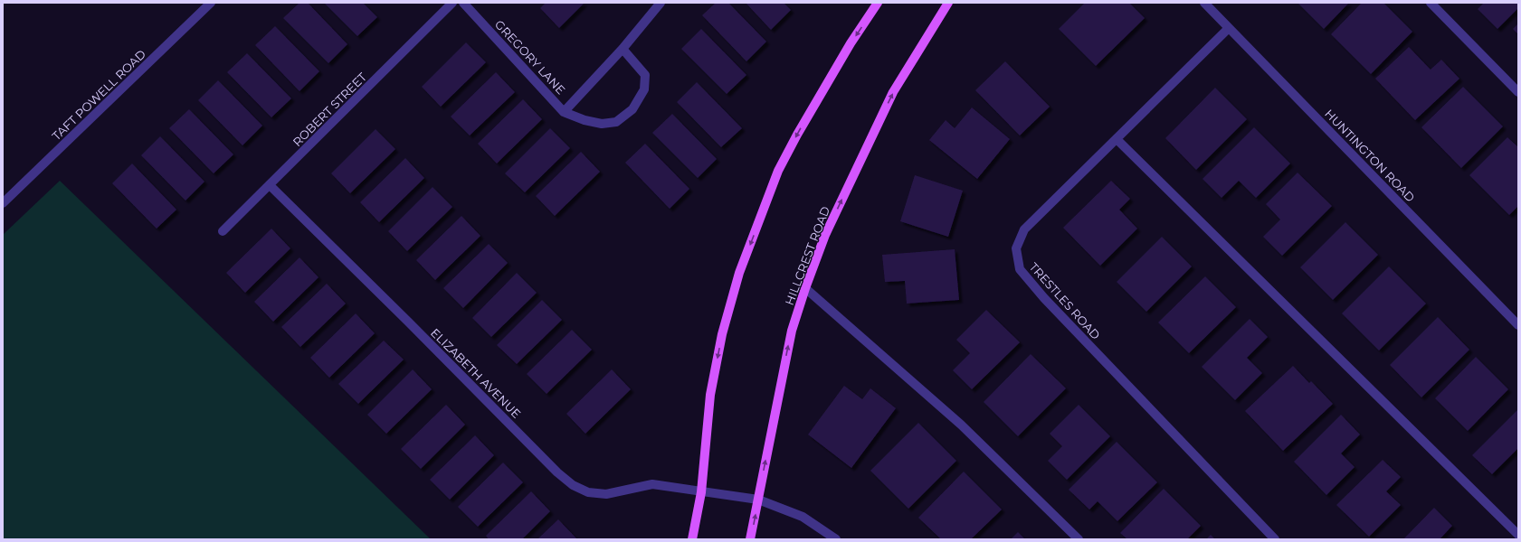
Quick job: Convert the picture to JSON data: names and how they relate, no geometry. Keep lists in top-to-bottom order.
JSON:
{
  "streets": {
    "main road": ["HILLCREST ROAD"],
    "street": [
      "GREGORY LANE",
      "TAFT POWELL ROAD",
      "ROBERT STREET",
      "HUNTINGTON ROAD",
      "TRESTLES ROAD",
      "ELIZABETH AVENUE"
    ]
  },
  "crossings": [
    ["ROBERT STREET", "ELIZABETH AVENUE"],
    ["HUNTINGTON ROAD", "TRESTLES ROAD"],
    ["HILLCREST ROAD", "ELIZABETH AVENUE"]
  ]
}
